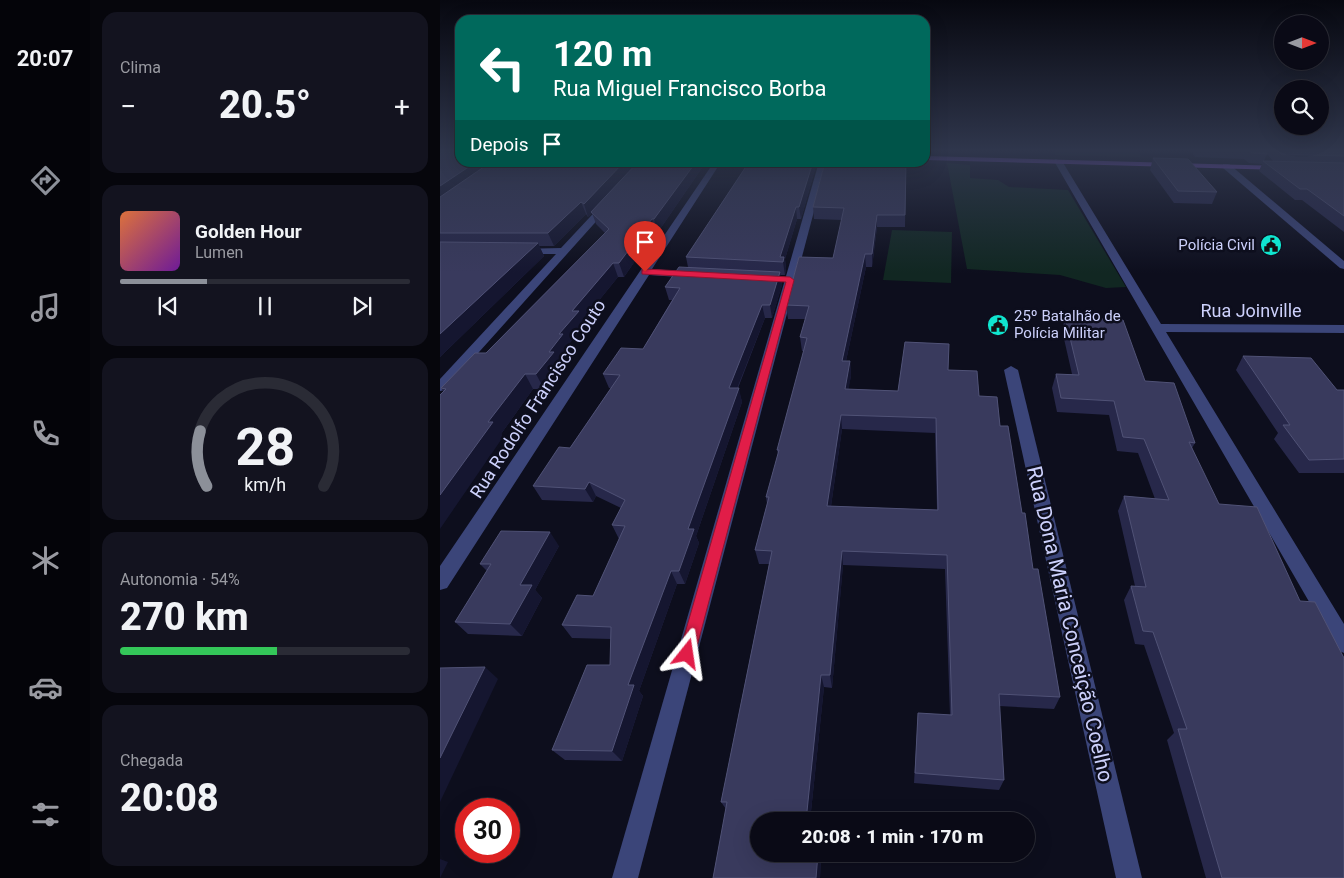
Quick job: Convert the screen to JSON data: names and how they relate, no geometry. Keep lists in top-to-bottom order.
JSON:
{
  "streets": {
    "street": ["Rua Joinville", "Rua Rodolfo Francisco Couto", "Rua Dona Maria Conceição Coelho"]
  },
  "places": {
    "public building": ["Polícia Civil", "25º Batalhão de Polícia Militar"]
  },
  "north": "right",
  "page": {
    "tabs": "20:07",
    "tile": [
      "Clima",
      ["Autonomia · 54%", "270 km"],
      ["Chegada", "20:08"]
    ],
    "turn": ["120 m", "Rua Miguel Francisco Borba"],
    "heat": ["−", "20.5°", "+"],
    "then": "Depois",
    "song": ["Golden Hour", "Lumen"],
    "limit": "30",
    "trip": "20:08 · 1 min · 170 m",
    "gauge": ["28", "km/h"]
  }
}
